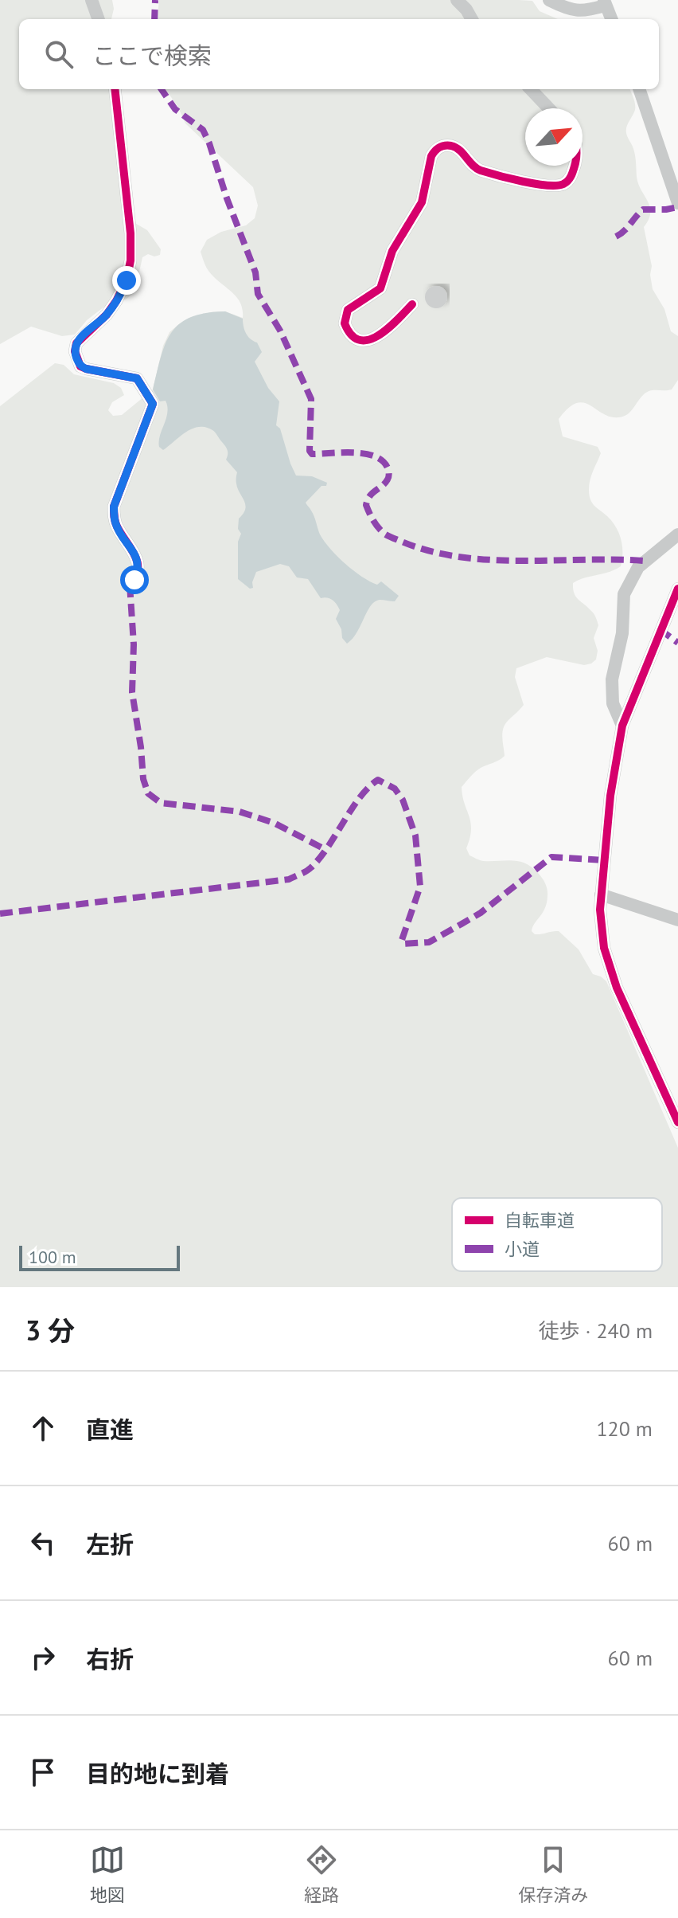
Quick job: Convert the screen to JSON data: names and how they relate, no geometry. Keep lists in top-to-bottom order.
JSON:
{
  "legend": ["自転車道", "小道"],
  "scale_bar": "100 m",
  "north": "top right",
  "page": {
    "search": "ここで検索",
    "scale": "100 m",
    "heading": ["3 分", "徒歩 · 240 m"],
    "list": [
      ["直進", "120 m"],
      ["左折", "60 m"],
      ["右折", "60 m"],
      "目的地に到着"
    ],
    "nav": ["地図", "経路", "保存済み"]
  }
}
